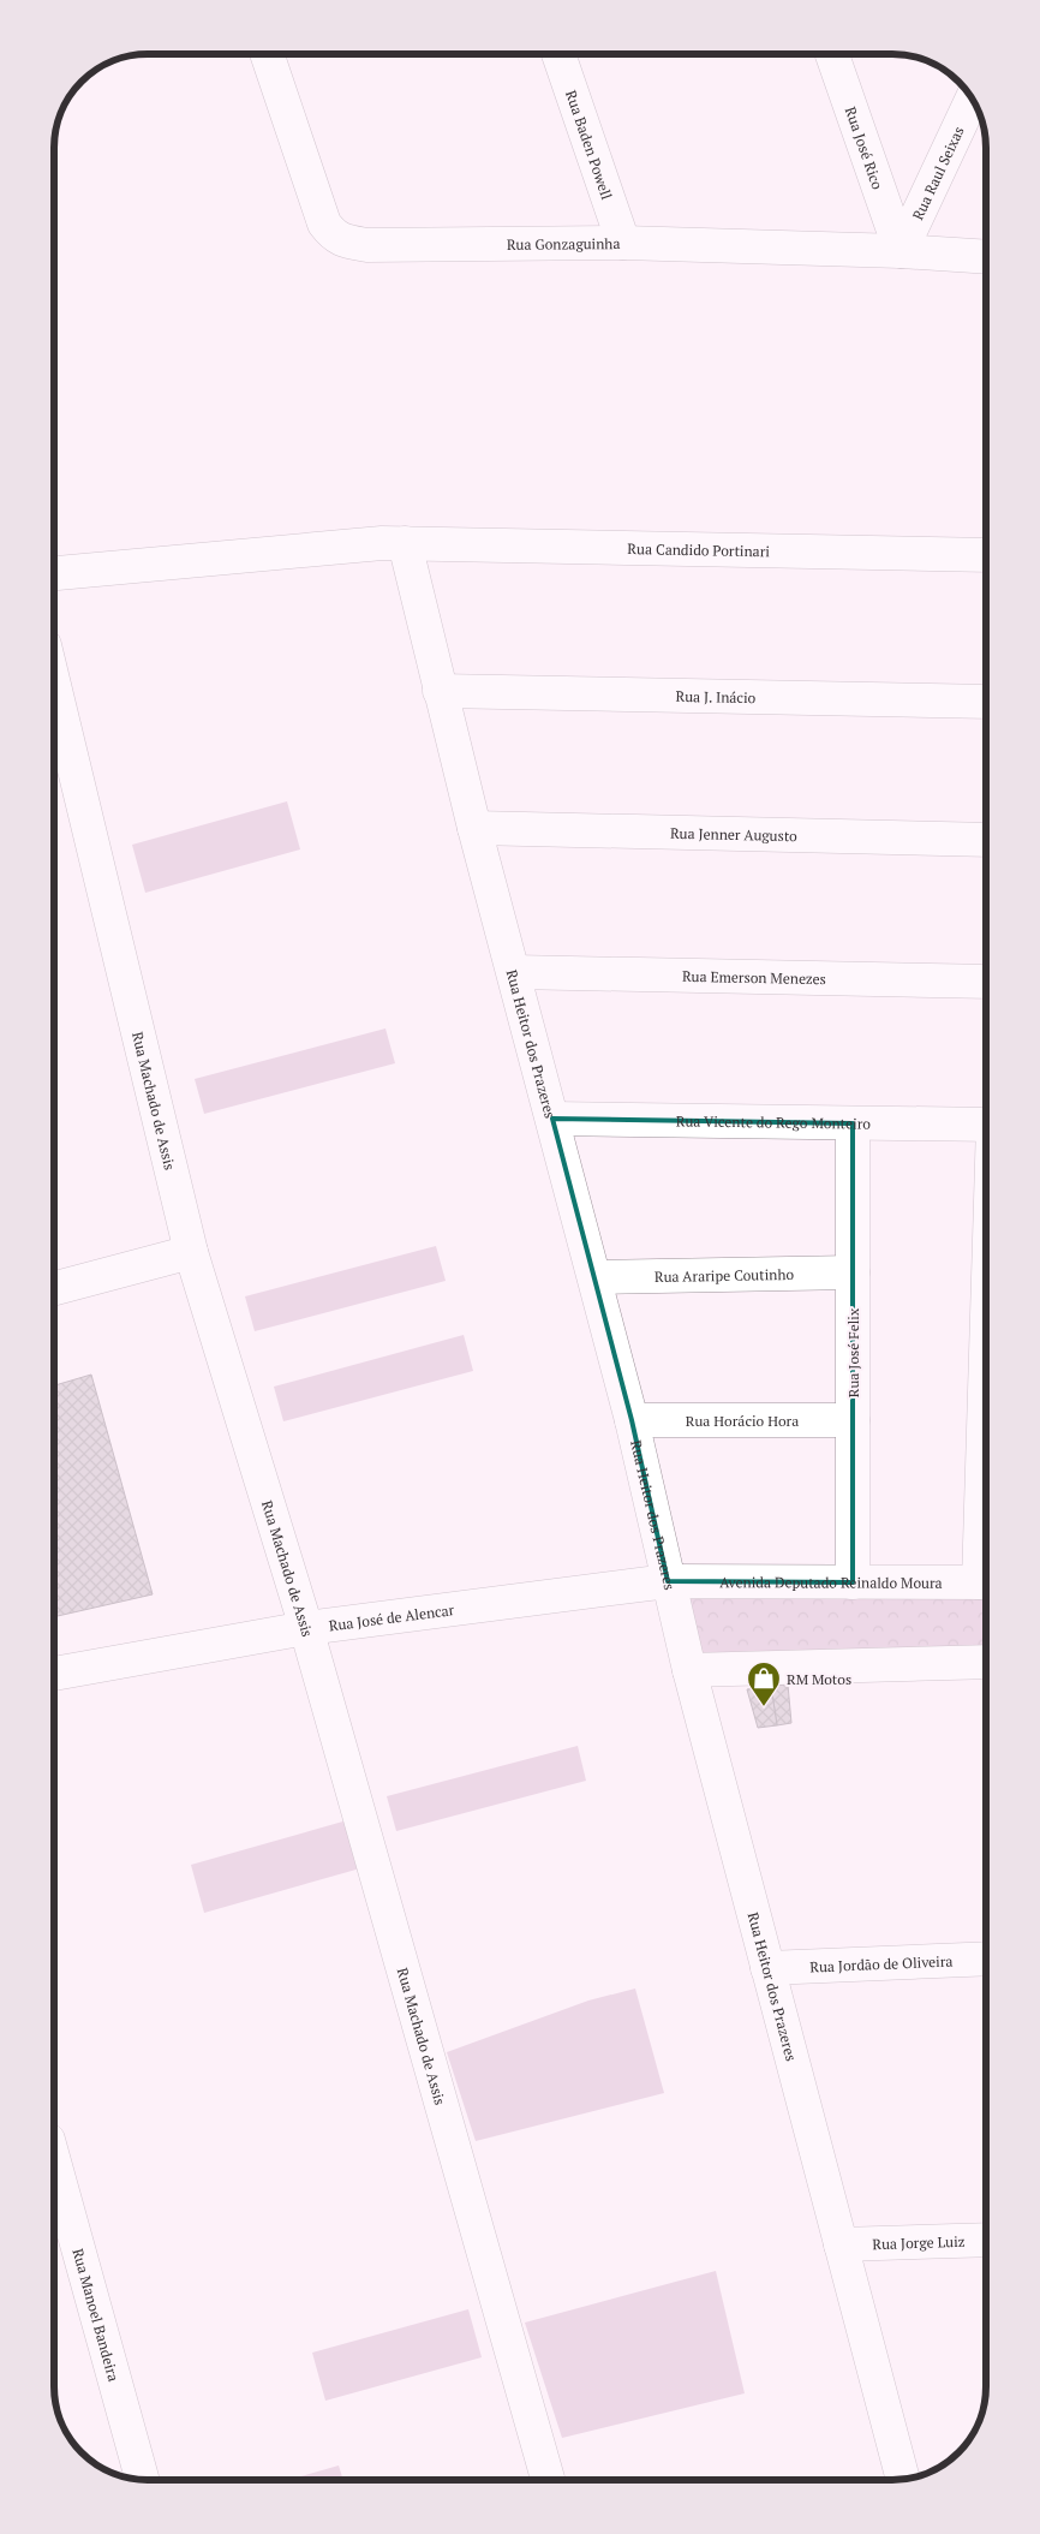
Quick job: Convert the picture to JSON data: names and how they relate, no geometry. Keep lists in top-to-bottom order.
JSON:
{
  "streets": {
    "street": [
      "Rua Baden Powell",
      "Rua José Rico",
      "Rua Raul Seixas",
      "Rua Gonzaguinha",
      "Rua Candido Portinari",
      "Rua J. Inácio",
      "Rua Jenner Augusto",
      "Rua Emerson Menezes",
      "Rua Heitor dos Prazeres",
      "Rua Machado de Assis",
      "Rua Vicente do Rego Monteiro",
      "Rua Araripe Coutinho",
      "Rua José Felix",
      "Rua Horácio Hora",
      "Avenida Deputado Reinaldo Moura",
      "Rua José de Alencar",
      "Rua Jordão de Oliveira",
      "Rua Jorge Luiz",
      "Rua Manoel Bandeira"
    ]
  },
  "crossings": [
    ["Rua Baden Powell", "Rua Gonzaguinha"],
    ["Rua José Rico", "Rua Raul Seixas"],
    ["Rua José Rico", "Rua Gonzaguinha"],
    ["Rua Raul Seixas", "Rua Gonzaguinha"],
    ["Rua Candido Portinari", "Rua Heitor dos Prazeres"],
    ["Rua J. Inácio", "Rua Heitor dos Prazeres"],
    ["Rua Jenner Augusto", "Rua Heitor dos Prazeres"],
    ["Rua Emerson Menezes", "Rua Heitor dos Prazeres"],
    ["Rua Heitor dos Prazeres", "Rua Vicente do Rego Monteiro"],
    ["Rua Heitor dos Prazeres", "Rua Araripe Coutinho"],
    ["Rua Heitor dos Prazeres", "Rua Horácio Hora"],
    ["Rua Heitor dos Prazeres", "Avenida Deputado Reinaldo Moura"],
    ["Rua Heitor dos Prazeres", "Rua José de Alencar"],
    ["Rua Heitor dos Prazeres", "Rua Jordão de Oliveira"],
    ["Rua Heitor dos Prazeres", "Rua Jorge Luiz"],
    ["Rua Machado de Assis", "Rua José de Alencar"],
    ["Rua Vicente do Rego Monteiro", "Rua José Felix"],
    ["Rua Araripe Coutinho", "Rua José Felix"],
    ["Rua José Felix", "Rua Horácio Hora"],
    ["Rua José Felix", "Avenida Deputado Reinaldo Moura"],
    ["Avenida Deputado Reinaldo Moura", "Rua José de Alencar"]
  ],
  "places": {
    "shop": ["RM Motos"]
  }
}
